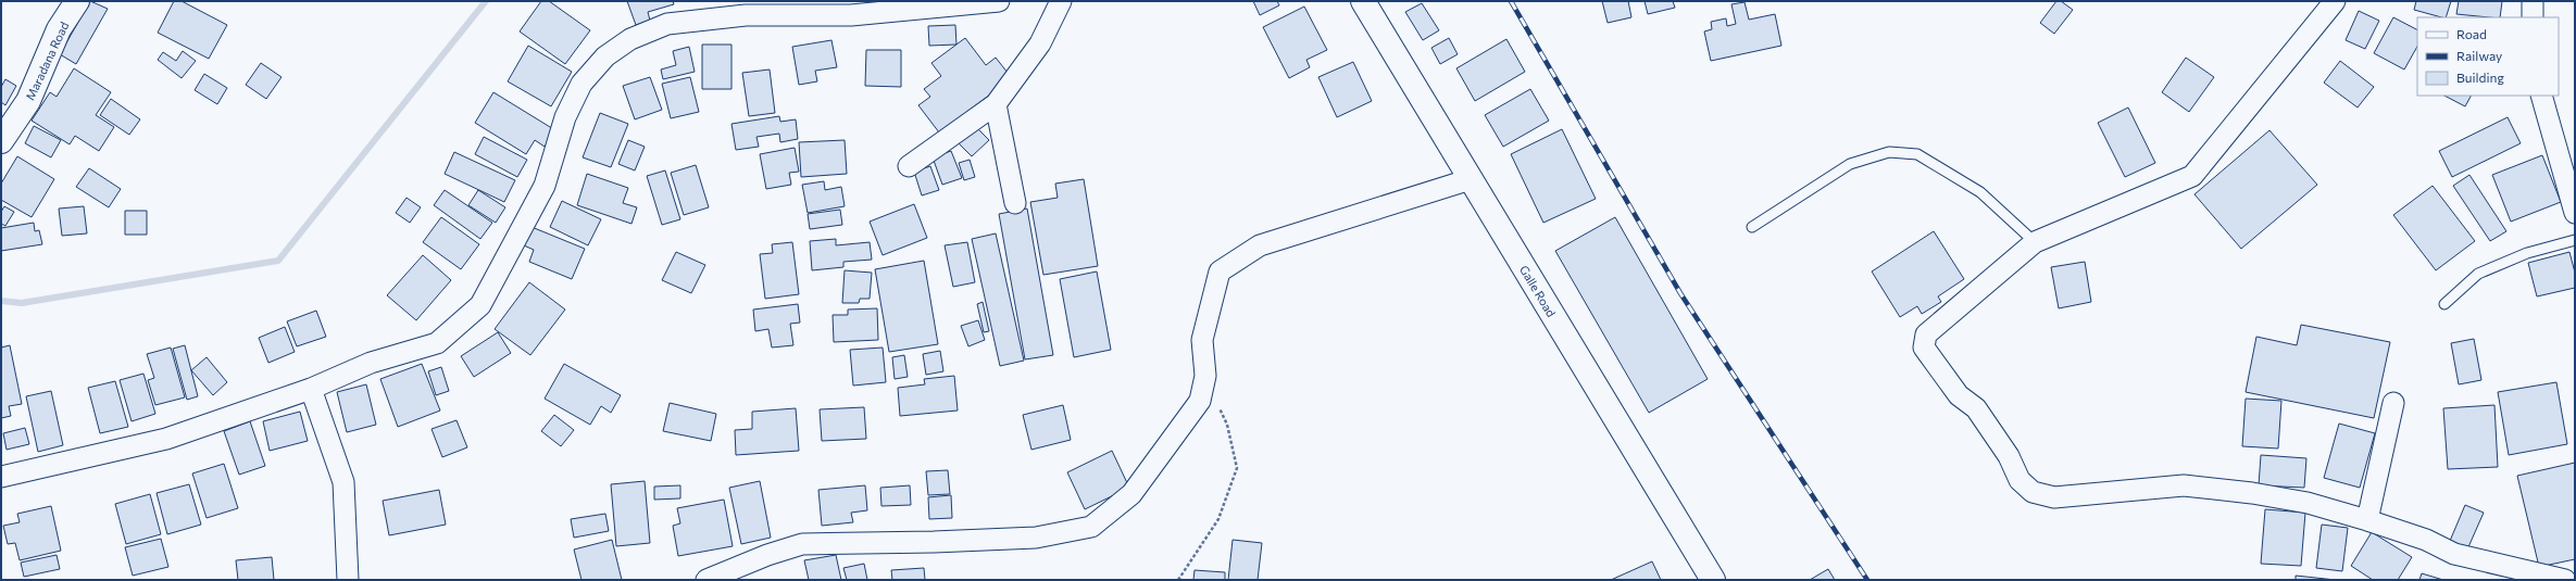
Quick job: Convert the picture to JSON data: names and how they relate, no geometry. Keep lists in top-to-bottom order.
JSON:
{
  "streets": {
    "main road": ["Maradana Road", "Galle Road"]
  },
  "legend": ["Road", "Railway", "Building"]
}
